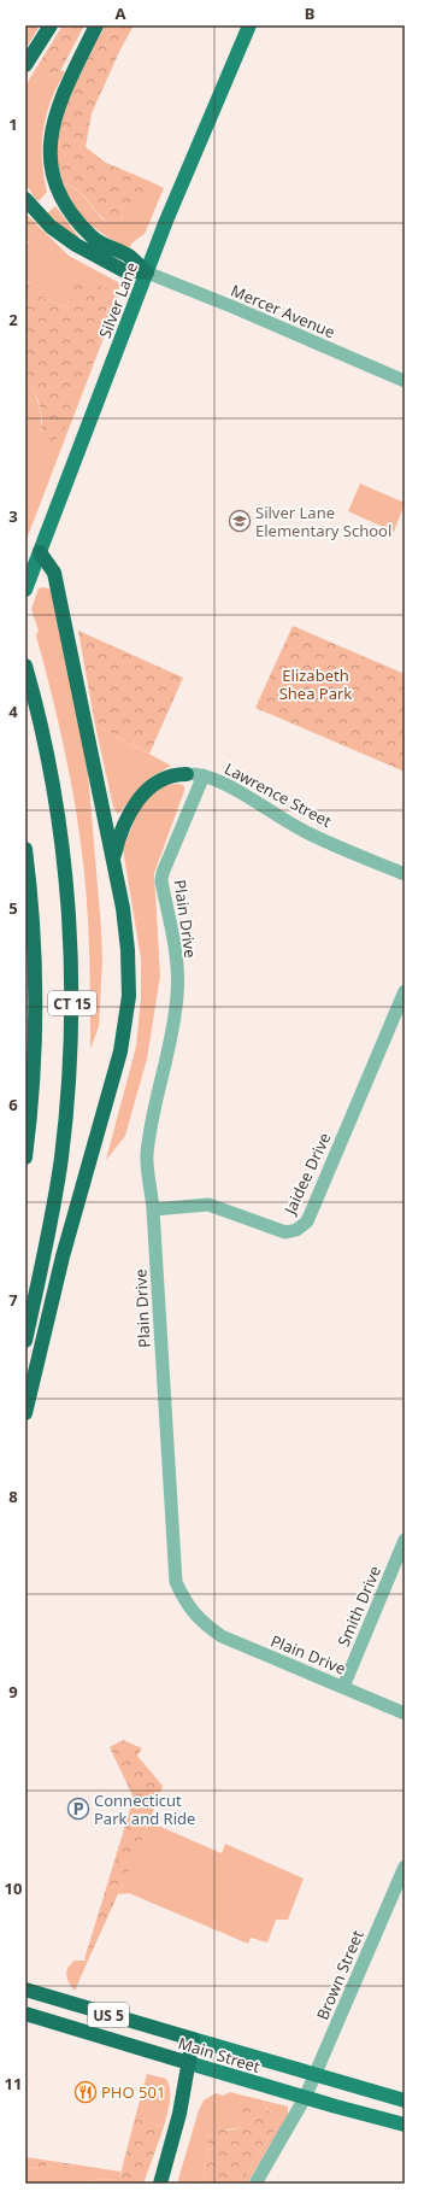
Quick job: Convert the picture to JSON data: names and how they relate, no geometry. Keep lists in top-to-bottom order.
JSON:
{
  "streets": {
    "highway": ["CT 15", "US 5", "Main Street"],
    "main road": ["Silver Lane"],
    "street": [
      "Mercer Avenue",
      "Lawrence Street",
      "Plain Drive",
      "Jaidee Drive",
      "Smith Drive",
      "Brown Street"
    ]
  },
  "crossings": [
    ["Silver Lane", "Mercer Avenue"],
    ["Lawrence Street", "Plain Drive"],
    ["Plain Drive", "Jaidee Drive"],
    ["Plain Drive", "Smith Drive"],
    ["Brown Street", "Main Street"]
  ],
  "parks": ["Elizabeth Shea Park"],
  "places": {
    "school or university": ["Silver Lane Elementary School"],
    "parking": ["Connecticut Park and Ride"],
    "restaurant": ["PHO 501"]
  },
  "grid": {
    "columns": ["A", "B"],
    "rows": [
      "1",
      "2",
      "3",
      "4",
      "5",
      "6",
      "7",
      "8",
      "9",
      "10",
      "11"
    ]
  }
}
